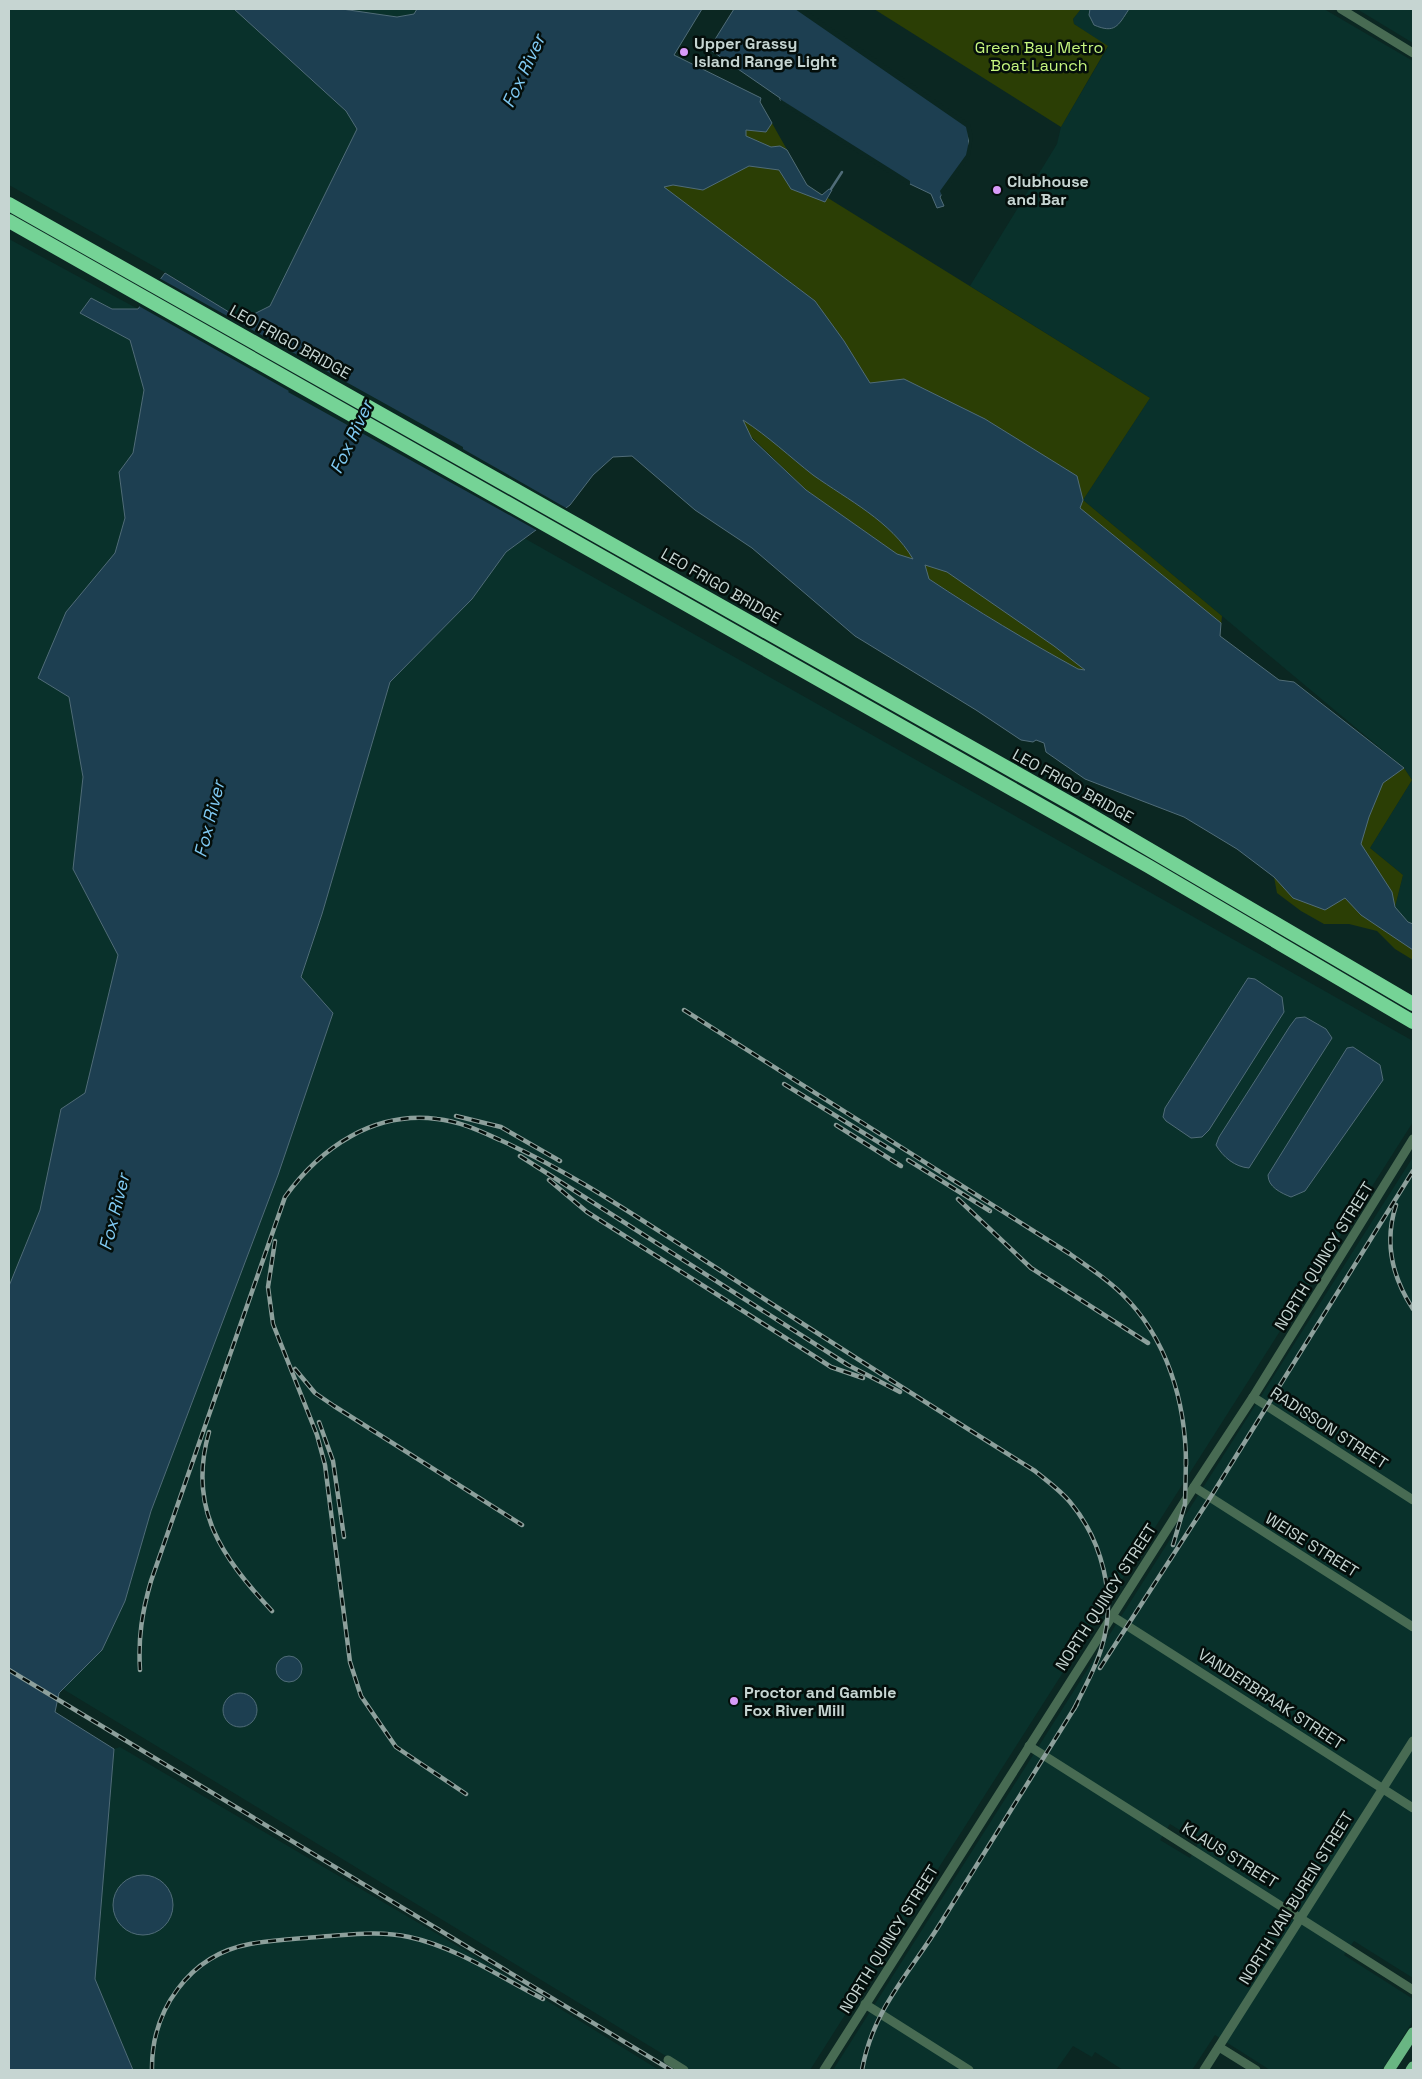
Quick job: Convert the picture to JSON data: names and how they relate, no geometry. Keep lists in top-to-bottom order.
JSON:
{
  "streets": {
    "highway": ["LEO FRIGO BRIDGE"],
    "street": [
      "NORTH QUINCY STREET",
      "RADISSON STREET",
      "WEISE STREET",
      "VANDERBRAAK STREET",
      "KLAUS STREET",
      "NORTH VAN BUREN STREET"
    ]
  },
  "crossings": [
    ["NORTH QUINCY STREET", "RADISSON STREET"],
    ["NORTH QUINCY STREET", "WEISE STREET"],
    ["NORTH QUINCY STREET", "VANDERBRAAK STREET"],
    ["NORTH QUINCY STREET", "KLAUS STREET"],
    ["VANDERBRAAK STREET", "NORTH VAN BUREN STREET"],
    ["KLAUS STREET", "NORTH VAN BUREN STREET"]
  ],
  "water": ["Fox River"],
  "parks": ["Green Bay Metro Boat Launch"],
  "places": ["Upper Grassy Island Range Light", "Clubhouse and Bar", "Proctor and Gamble Fox River Mill"]
}
